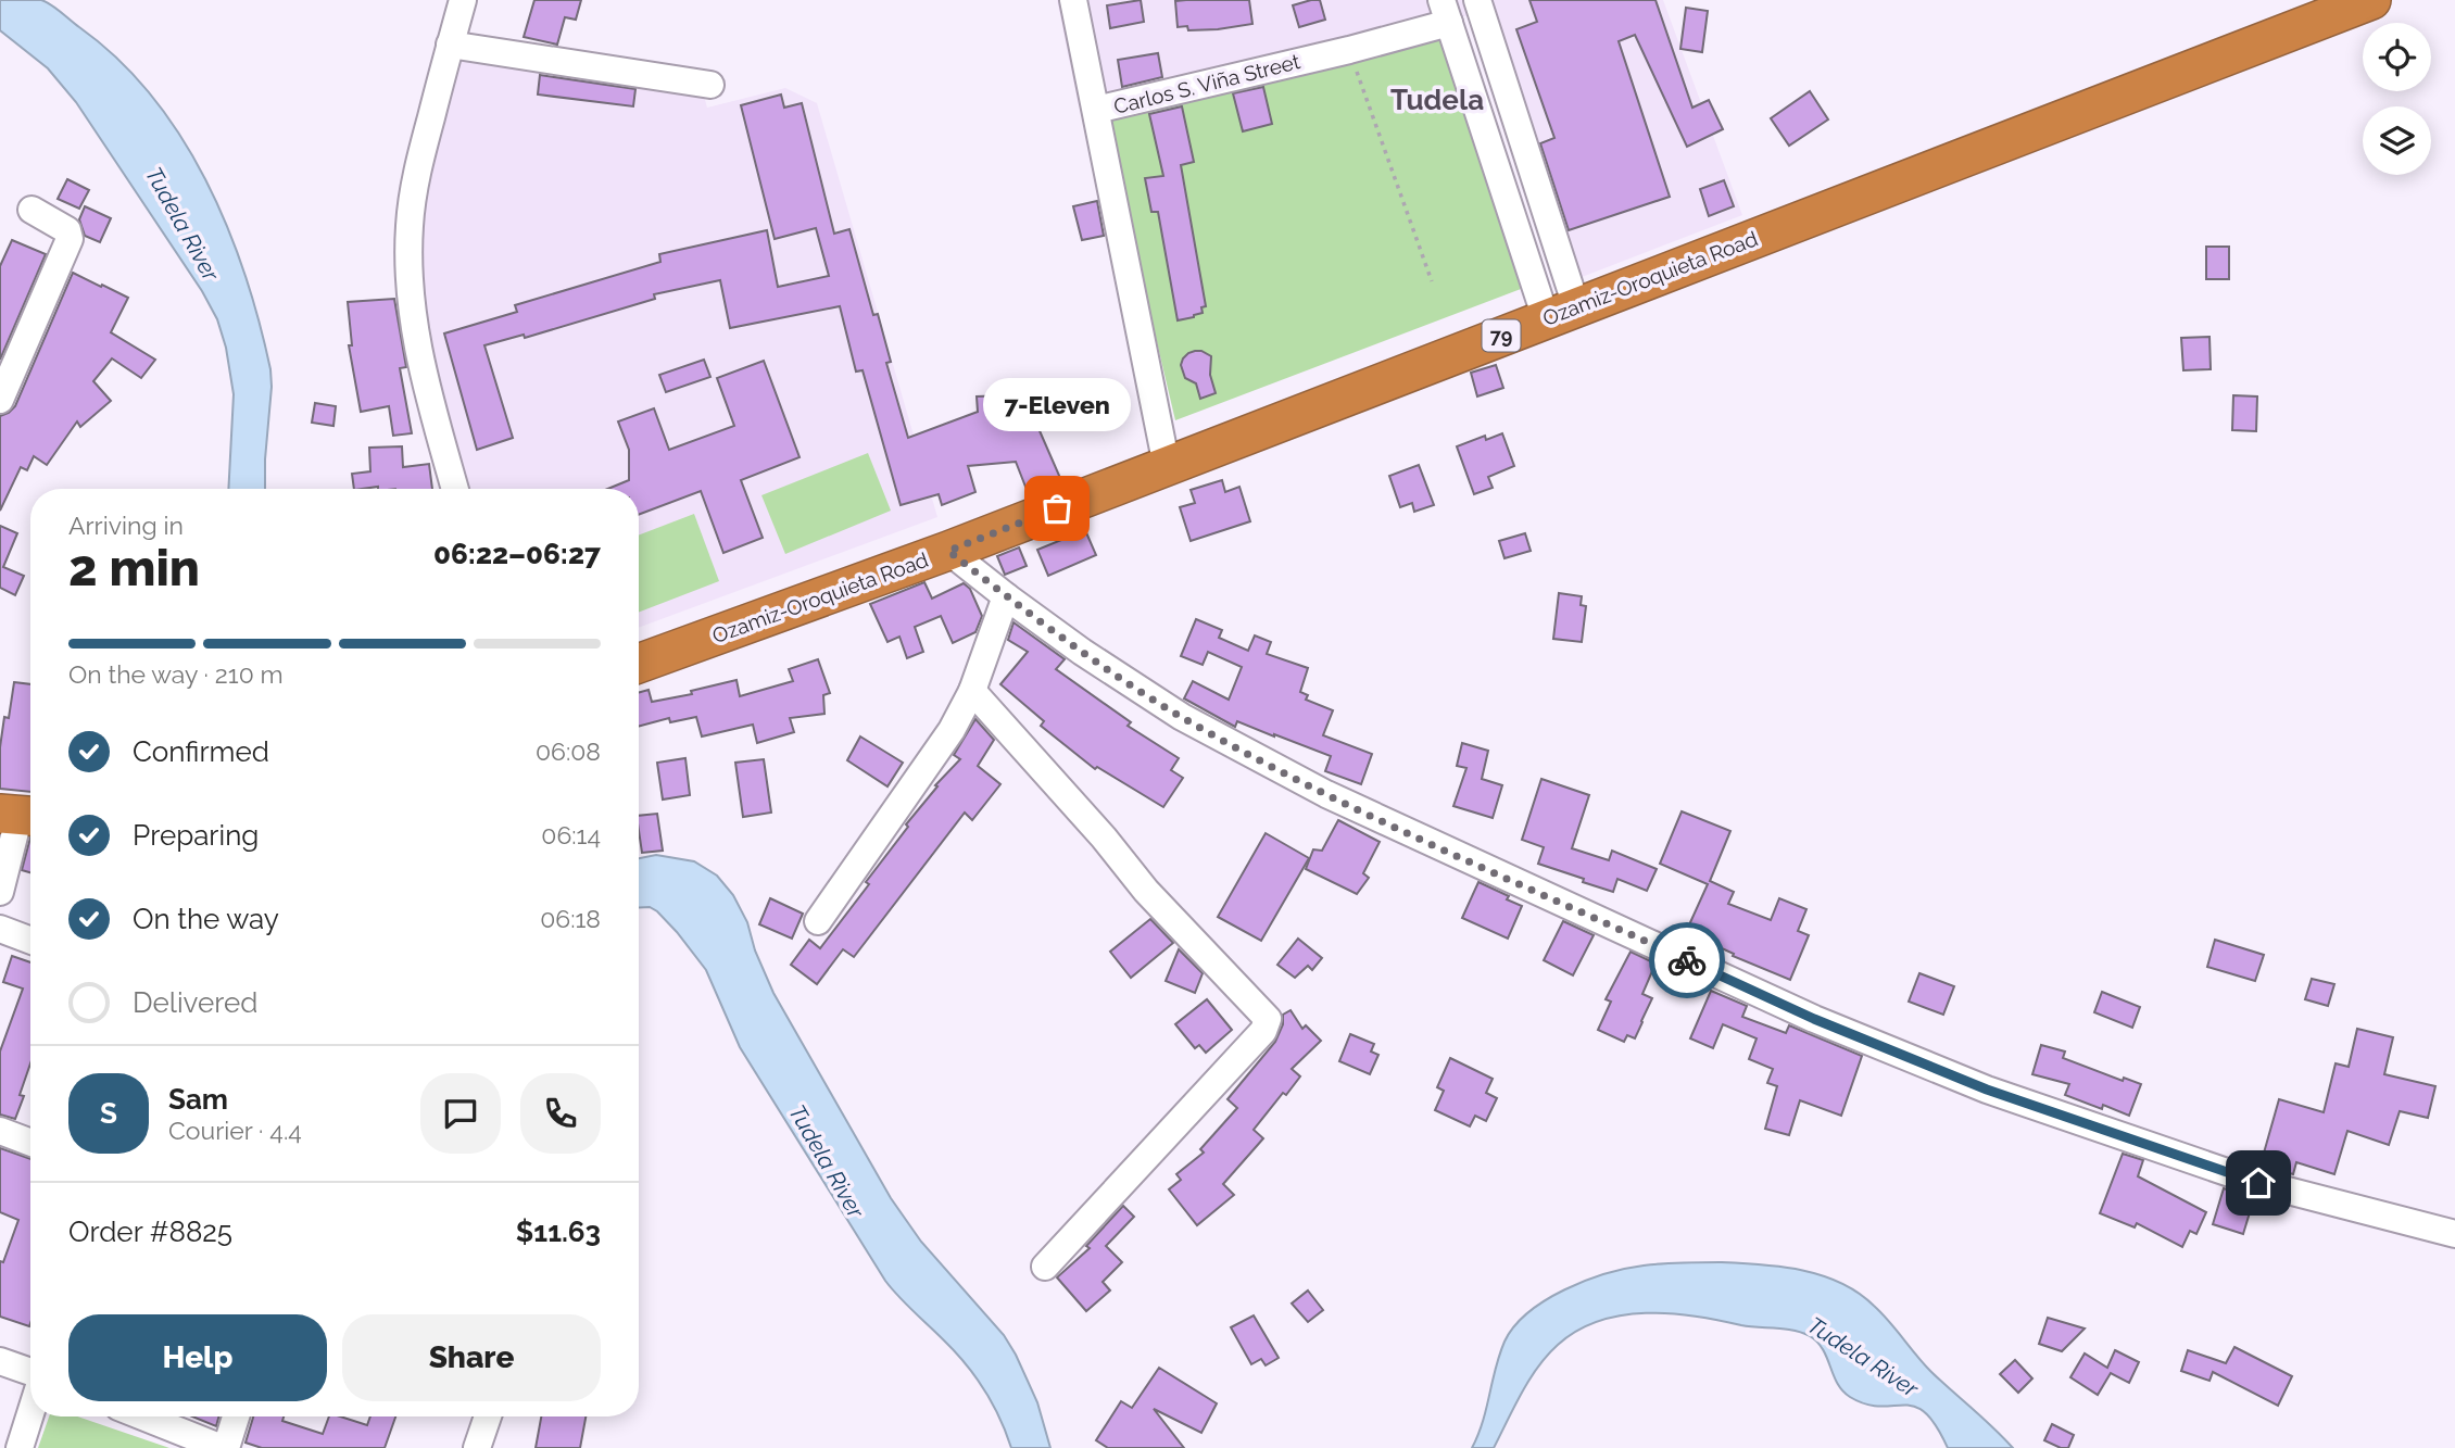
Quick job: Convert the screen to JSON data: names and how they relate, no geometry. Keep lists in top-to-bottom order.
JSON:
{
  "streets": {
    "highway": ["Ozamiz-Oroquieta Road", "79"],
    "street": ["Carlos S. Viña Street"]
  },
  "crossings": [
    ["Carlos S. Viña Street", "Ozamiz-Oroquieta Road"]
  ],
  "districts": ["Tudela"],
  "water": ["Tudela River"],
  "places": ["7-Eleven"],
  "page": {
    "bubble": "7-Eleven",
    "heading": ["2 min", "Arriving in", "06:22–06:27"],
    "panel": [
      "Sam",
      "Courier · 4.4",
      "Order #8825",
      "$11.63"
    ],
    "bar": "On the way · 210 m",
    "list": [
      ["Confirmed", "06:08"],
      ["Preparing", "06:14"],
      ["On the way", "06:18"],
      "Delivered"
    ],
    "round": "S",
    "buttons": ["Help", "Share"]
  }
}
